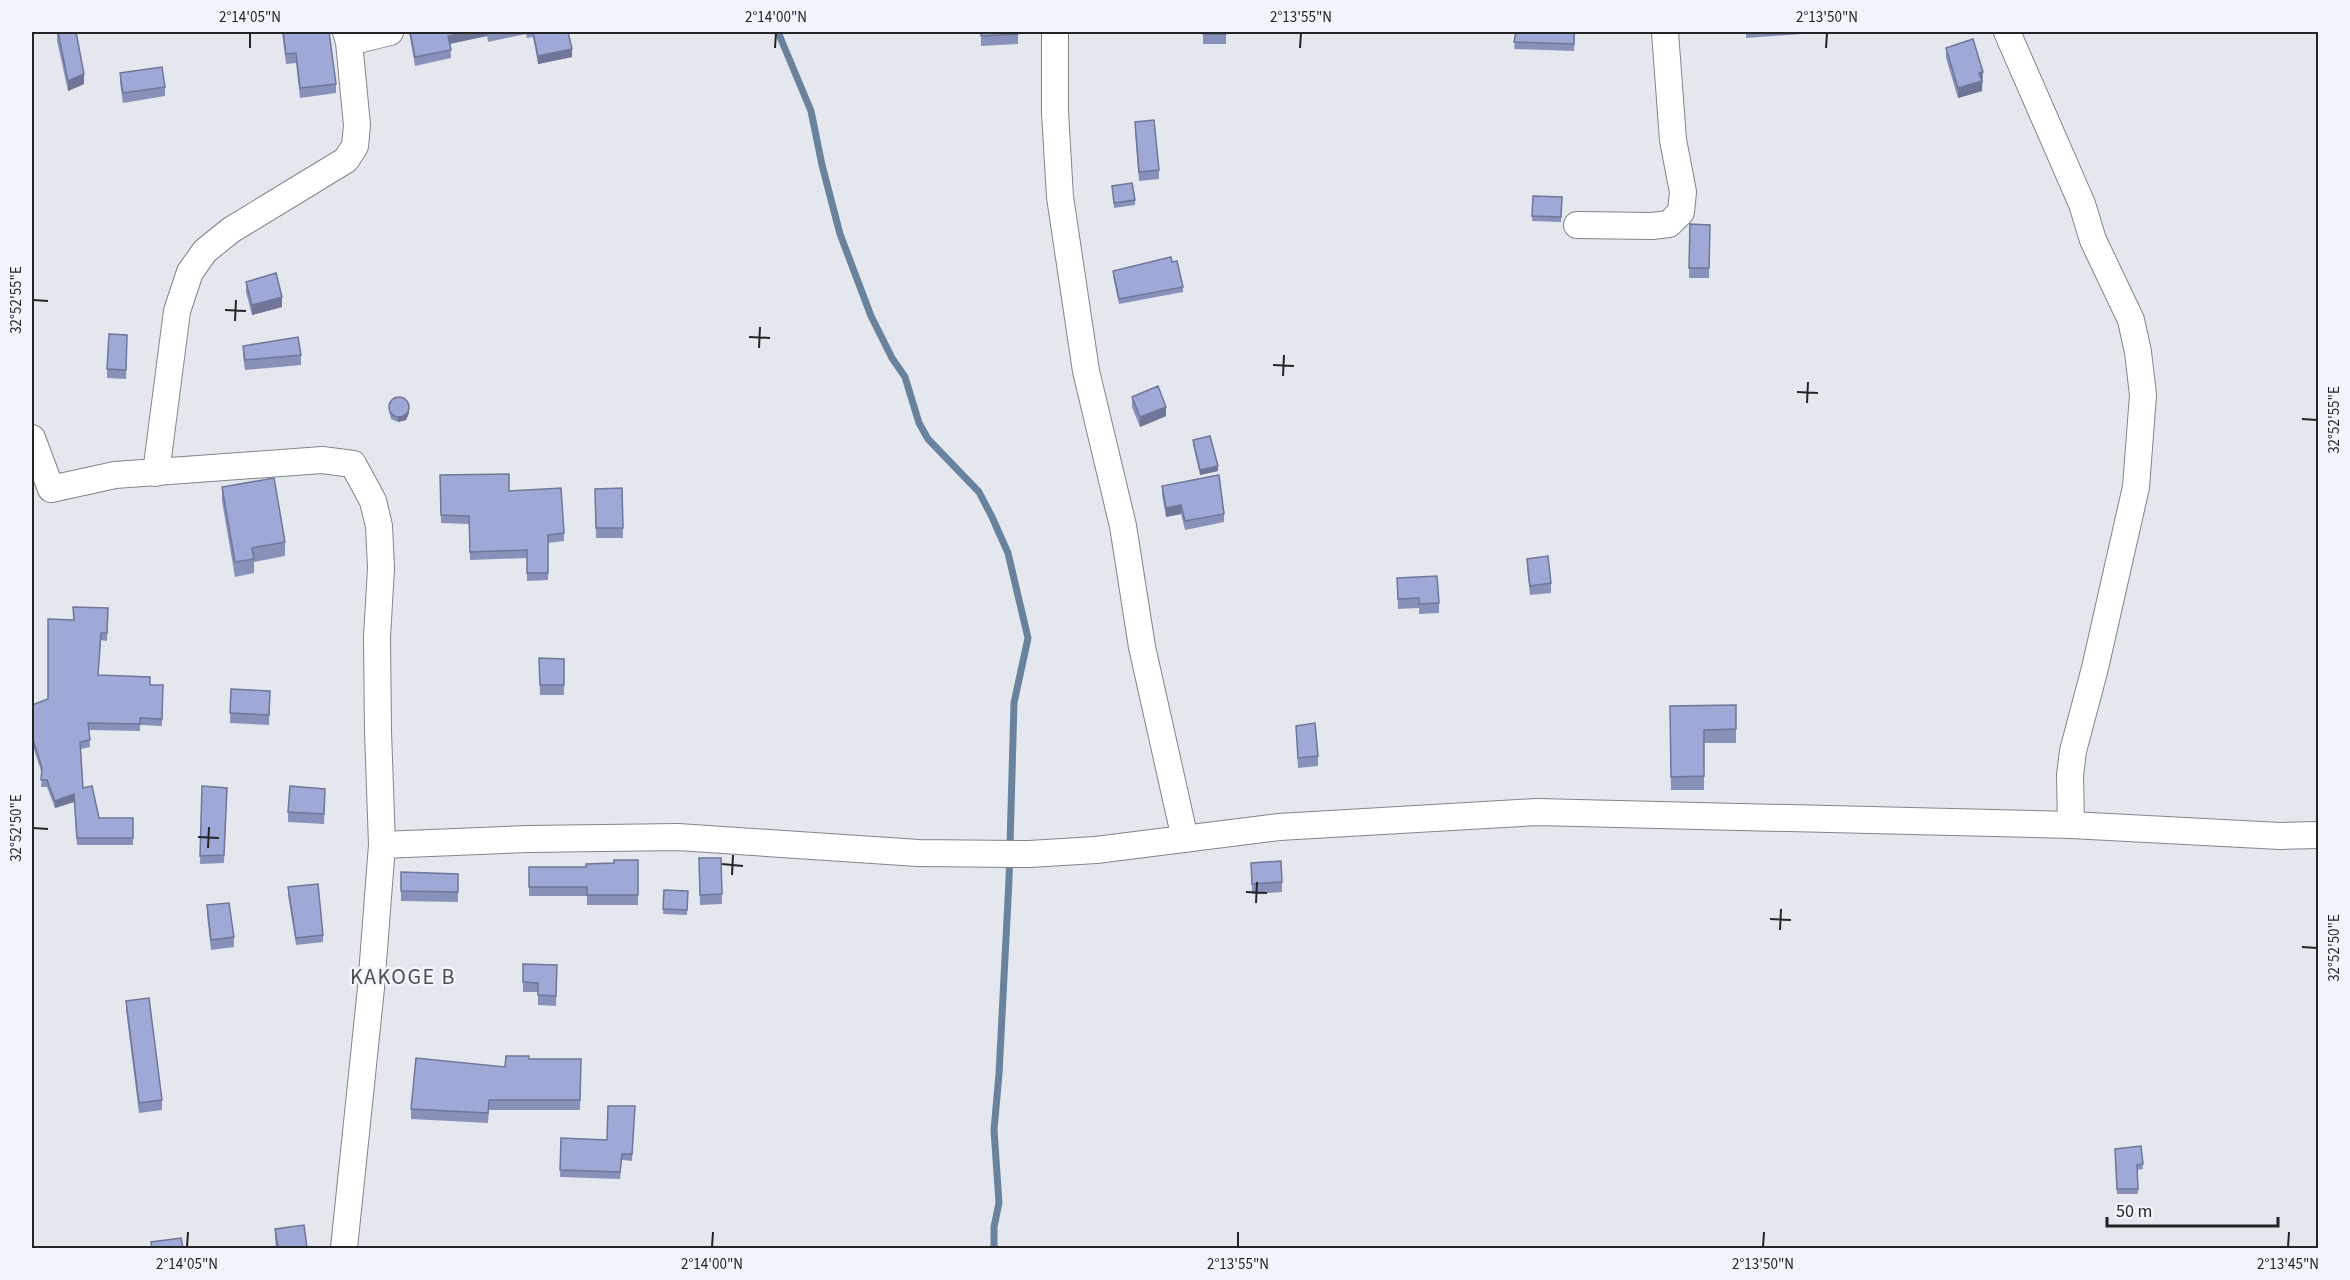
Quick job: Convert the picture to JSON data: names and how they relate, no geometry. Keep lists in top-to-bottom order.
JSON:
{
  "districts": ["KAKOGE B"],
  "scale_bar": "50 m",
  "coordinates": [
    "2°14'05\"N",
    "2°14'00\"N",
    "2°13'55\"N",
    "2°13'50\"N",
    "32°52'55\"E",
    "32°52'50\"E",
    "2°13'45\"N"
  ]
}
